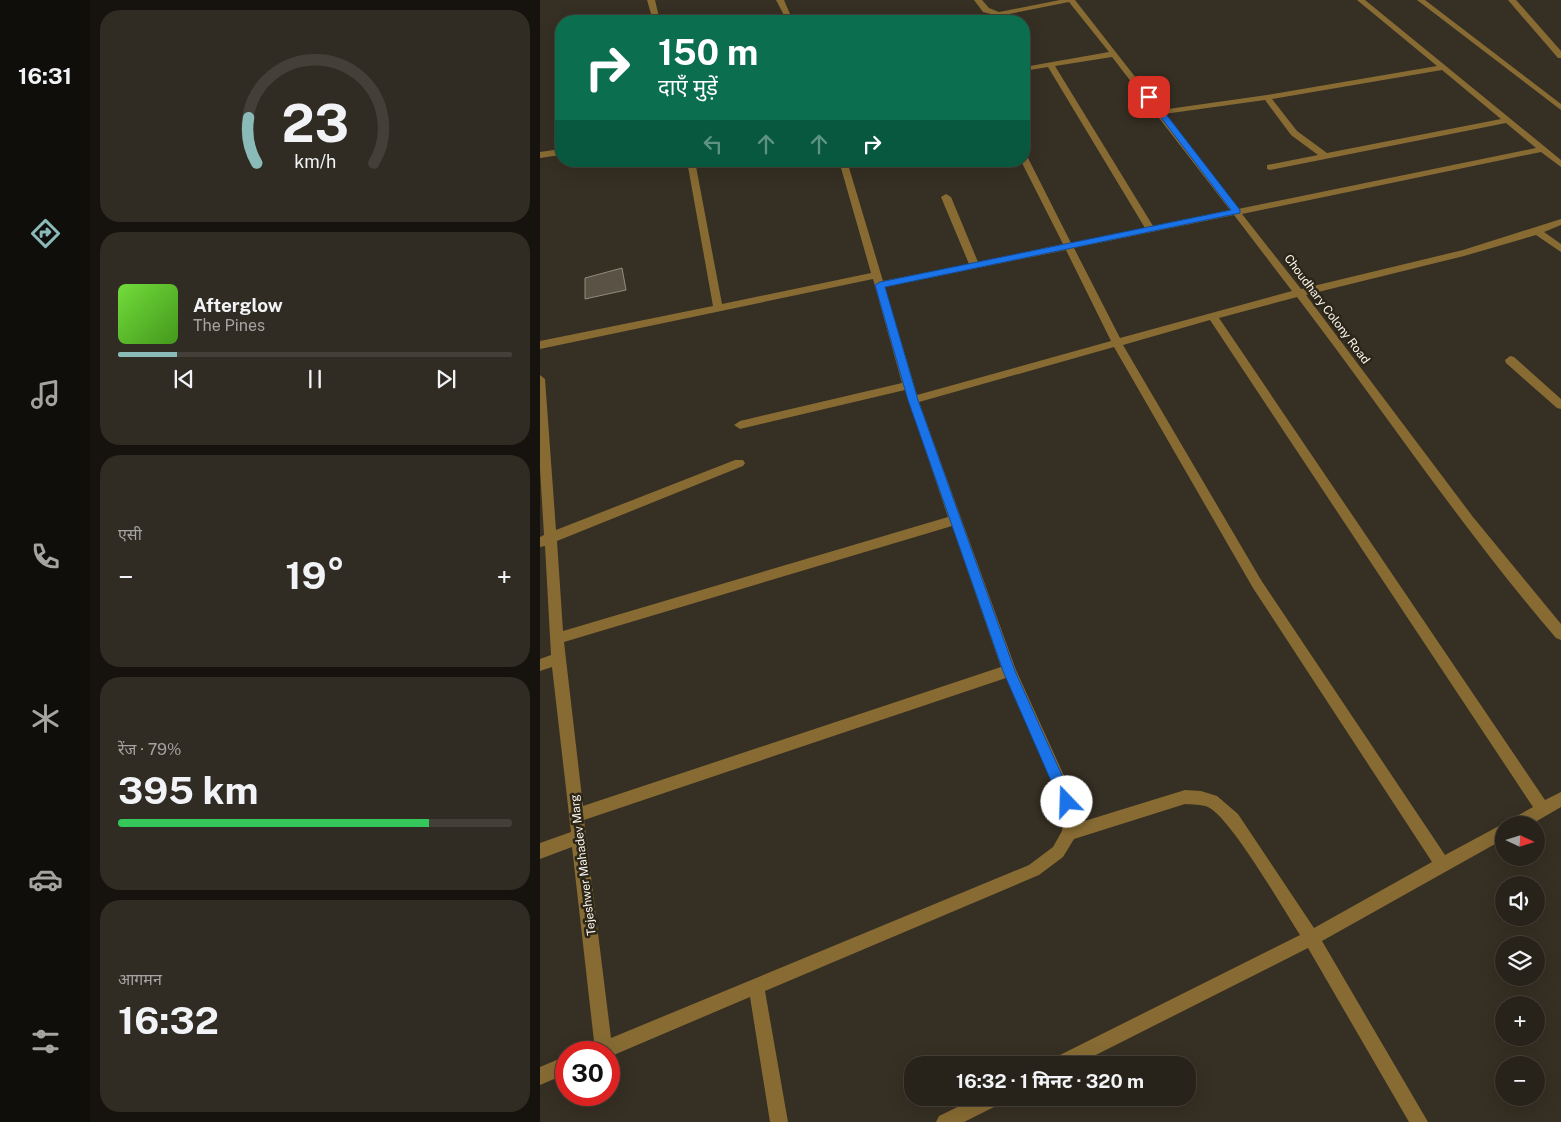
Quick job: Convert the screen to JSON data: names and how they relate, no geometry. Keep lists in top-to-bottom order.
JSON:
{
  "streets": {
    "street": ["Choudhary Colony Road", "Tejeshwer Mahadev Marg"]
  },
  "north": "right",
  "page": {
    "tabs": "16:31",
    "turn": ["150 m", "दाएँ मुड़ें"],
    "song": ["Afterglow", "The Pines"],
    "tile": [
      "एसी",
      ["रेंज · 79%", "395 km"],
      ["आगमन", "16:32"]
    ],
    "heat": ["−", "19°", "+"],
    "map_buttons": ["+", "−"],
    "limit": "30",
    "trip": "16:32 · 1 मिनट · 320 m",
    "gauge": ["23", "km/h"]
  }
}
